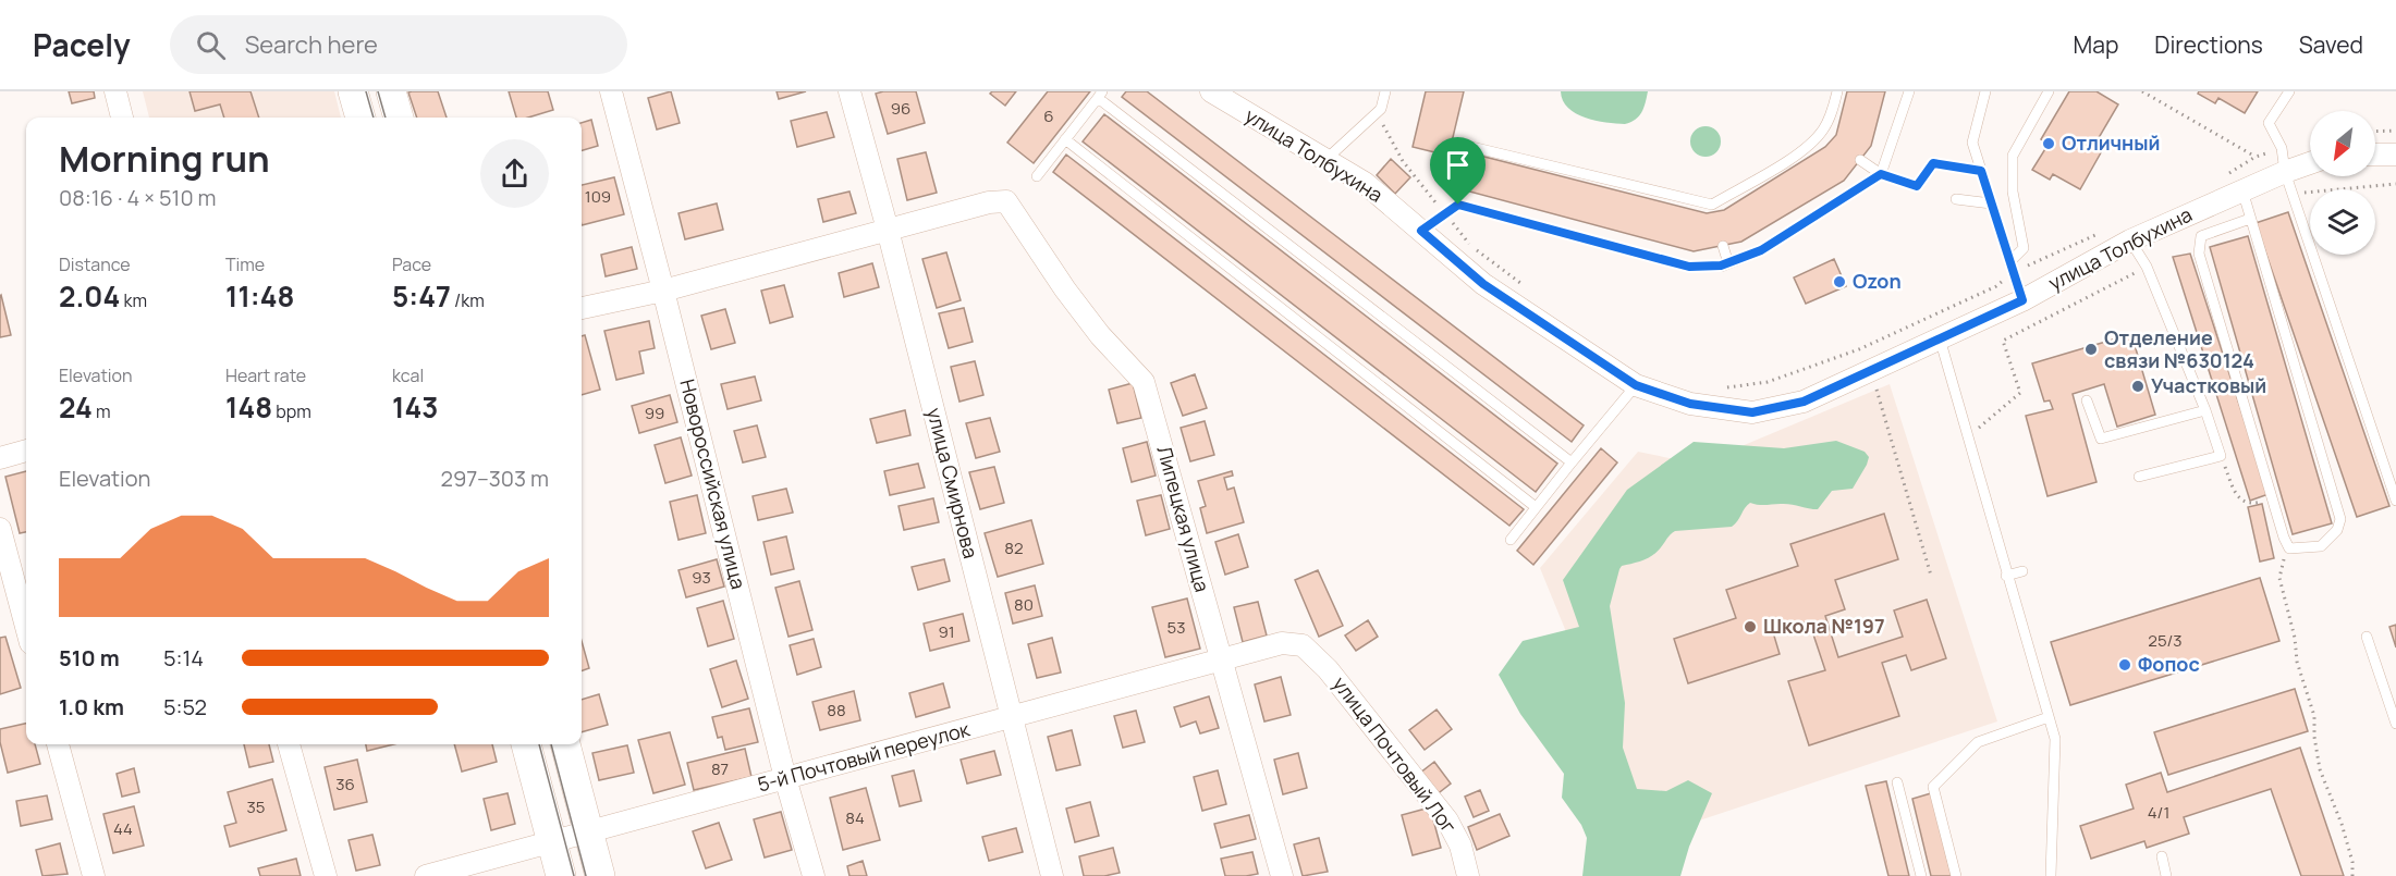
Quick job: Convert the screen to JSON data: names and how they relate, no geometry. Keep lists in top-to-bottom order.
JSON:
{
  "streets": {
    "street": [
      "улица Толбухина",
      "улица Смирнова",
      "Новороссийская улица",
      "Липецкая улица",
      "улица Почтовый Лог",
      "5-й Почтовый переулок"
    ]
  },
  "crossings": [
    ["улица Смирнова", "Липецкая улица"],
    ["улица Смирнова", "5-й Почтовый переулок"],
    ["Новороссийская улица", "5-й Почтовый переулок"],
    ["Липецкая улица", "5-й Почтовый переулок"],
    ["улица Почтовый Лог", "5-й Почтовый переулок"]
  ],
  "places": [
    "Отличный",
    "Ozon",
    "Отделение связи №630124",
    "Участковый",
    "Школа №197",
    "Фопос"
  ],
  "house_numbers": [
    "96",
    "6",
    "109",
    "99",
    "82",
    "93",
    "80",
    "53",
    "91",
    "25/3",
    "88",
    "87",
    "36",
    "35",
    "4/1",
    "84",
    "44"
  ],
  "north": "bottom left",
  "page": {
    "header": "Pacely",
    "search": "Search here",
    "nav": ["Map", "Directions", "Saved"],
    "heading": ["Morning run", "08:16 · 4 × 510 m"],
    "stats": [
      ["Distance", "2.04 km"],
      ["Time", "11:48"],
      ["Pace", "5:47 /km"],
      ["Elevation", "24 m"],
      ["Heart rate", "148 bpm"],
      ["kcal", "143"]
    ],
    "chart": ["Elevation", "297–303 m"],
    "list": [
      {
        "name": "510 m",
        "note": "5:14"
      },
      {
        "name": "1.0 km",
        "note": "5:52"
      }
    ]
  }
}
